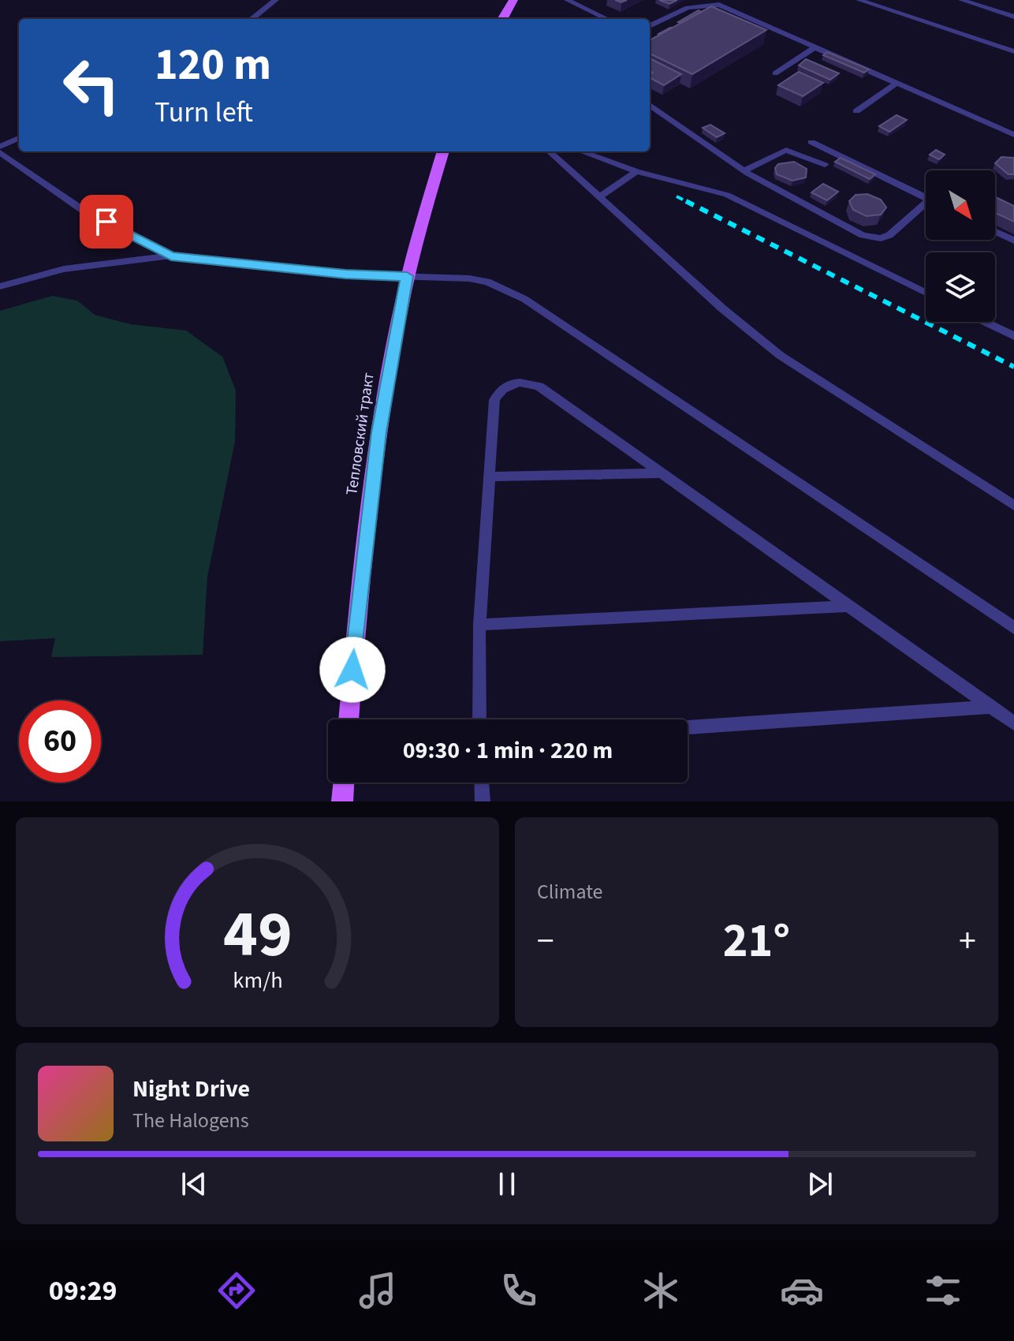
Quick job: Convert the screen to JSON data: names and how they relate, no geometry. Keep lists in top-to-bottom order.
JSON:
{
  "streets": {
    "main road": ["Тепловский тракт"]
  },
  "north": "bottom right",
  "page": {
    "turn": ["120 m", "Turn left"],
    "limit": "60",
    "trip": "09:30 · 1 min · 220 m",
    "tile": "Climate",
    "heat": ["−", "21°", "+"],
    "song": ["Night Drive", "The Halogens"],
    "tabs": "09:29",
    "gauge": ["49", "km/h"]
  }
}
